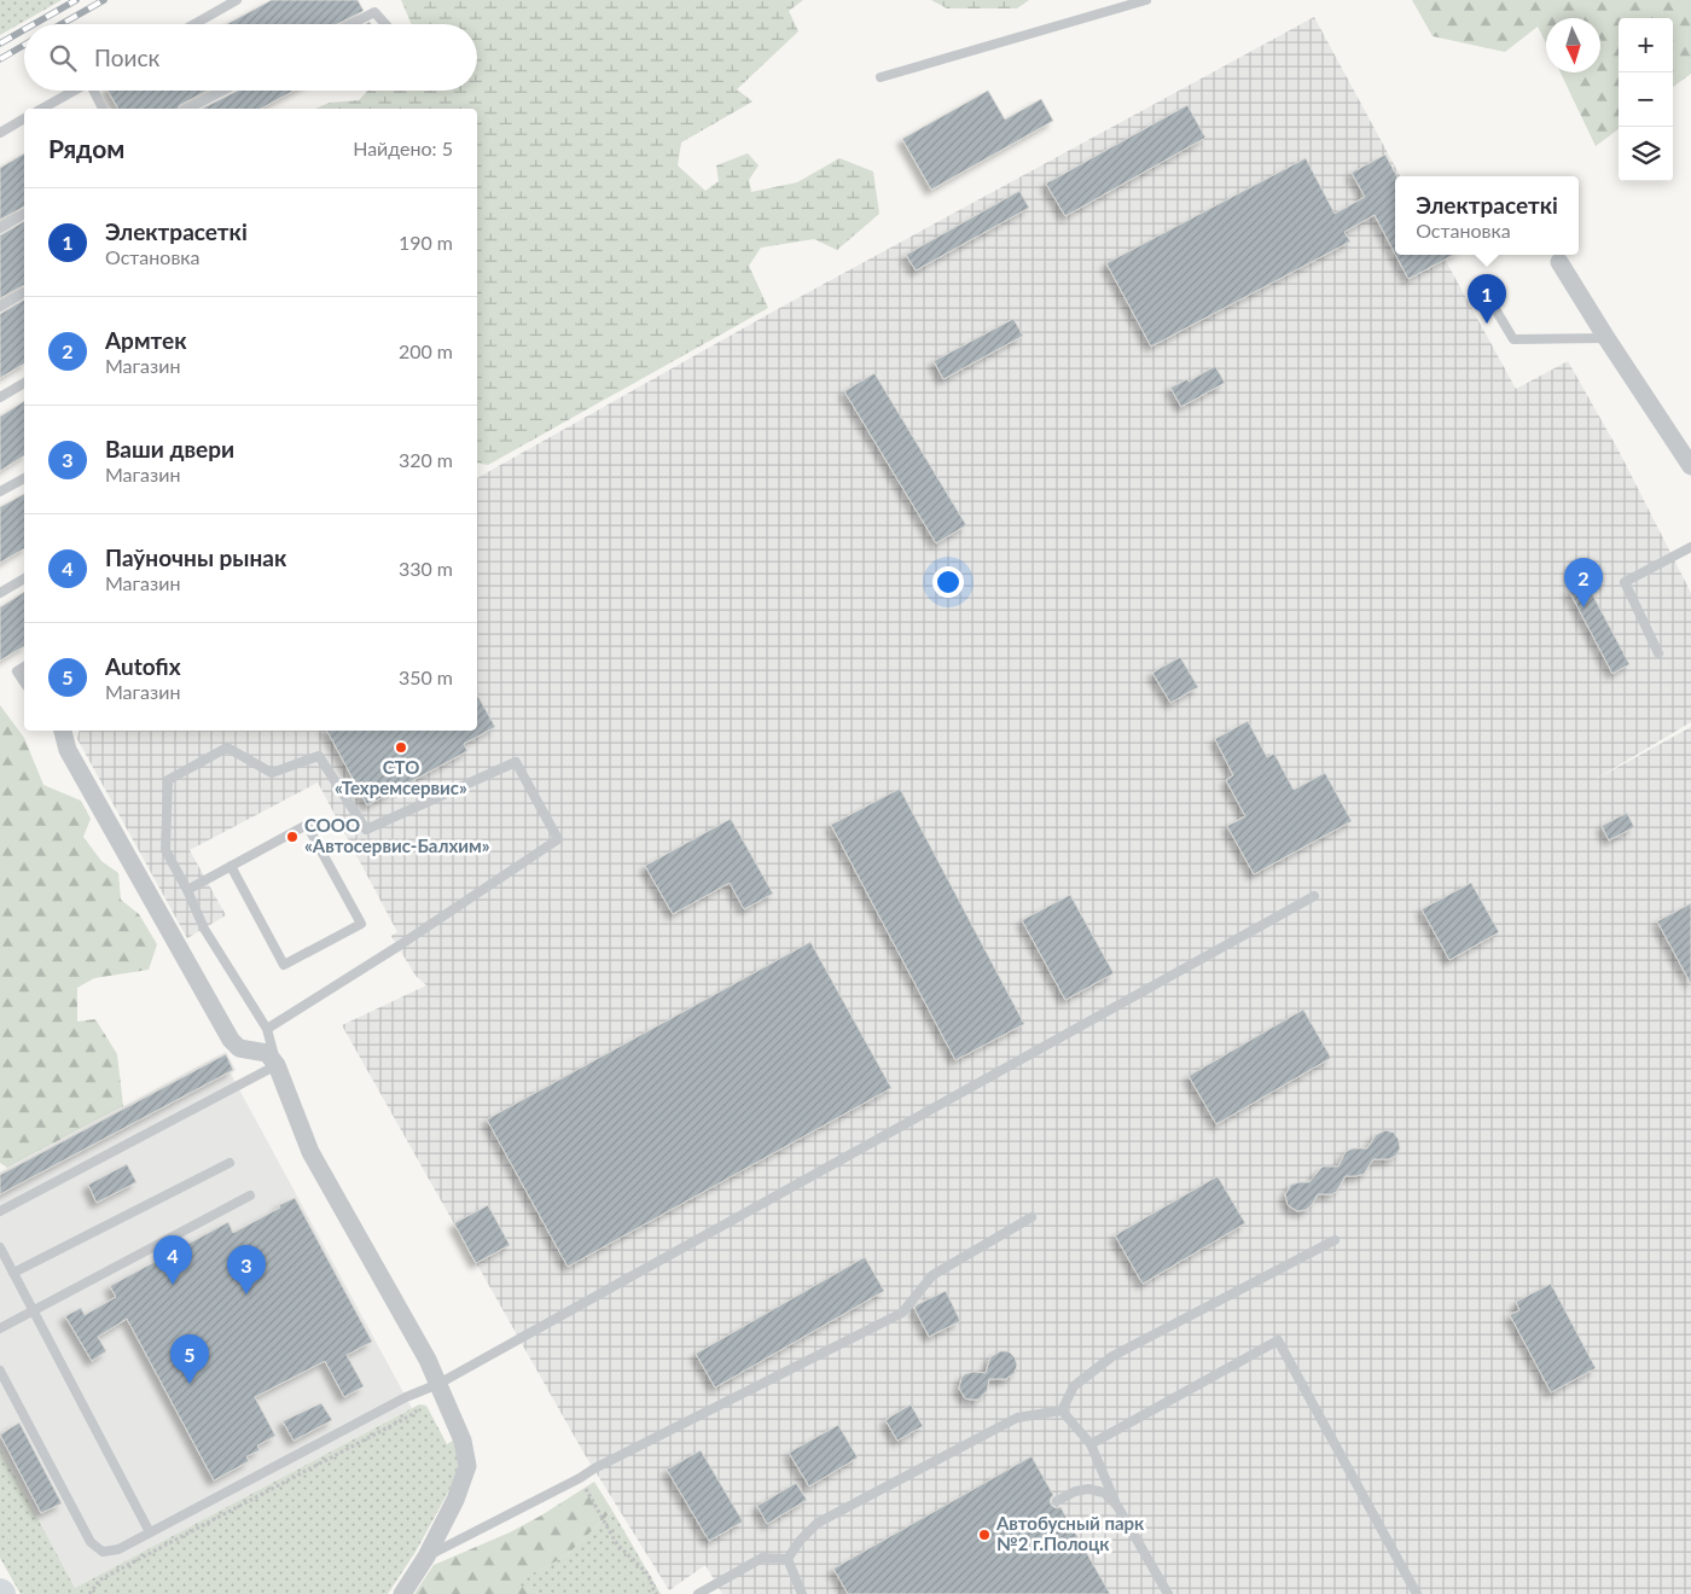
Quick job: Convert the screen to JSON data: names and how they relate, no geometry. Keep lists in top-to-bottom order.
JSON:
{
  "places": ["СТО «Техремсервис»", "СООО «Автосервис-Балхим»", "Автобусный парк №2 г.Полоцк"],
  "north": "bottom",
  "page": {
    "map_buttons": ["+", "−"],
    "search": "Поиск",
    "heading": ["Рядом", "Найдено: 5"],
    "popup": ["Электрасеткі", "Остановка"],
    "list": [
      {
        "mark": "1",
        "name": "Электрасеткі",
        "note": "Остановка",
        "value": "190 m"
      },
      {
        "mark": "2",
        "name": "Армтек",
        "note": "Магазин",
        "value": "200 m"
      },
      {
        "mark": "3",
        "name": "Ваши двери",
        "note": "Магазин",
        "value": "320 m"
      },
      {
        "mark": "4",
        "name": "Паўночны рынак",
        "note": "Магазин",
        "value": "330 m"
      },
      {
        "mark": "5",
        "name": "Autofix",
        "note": "Магазин",
        "value": "350 m"
      }
    ],
    "pins": [
      "1",
      "2",
      "4",
      "3",
      "5"
    ]
  }
}
